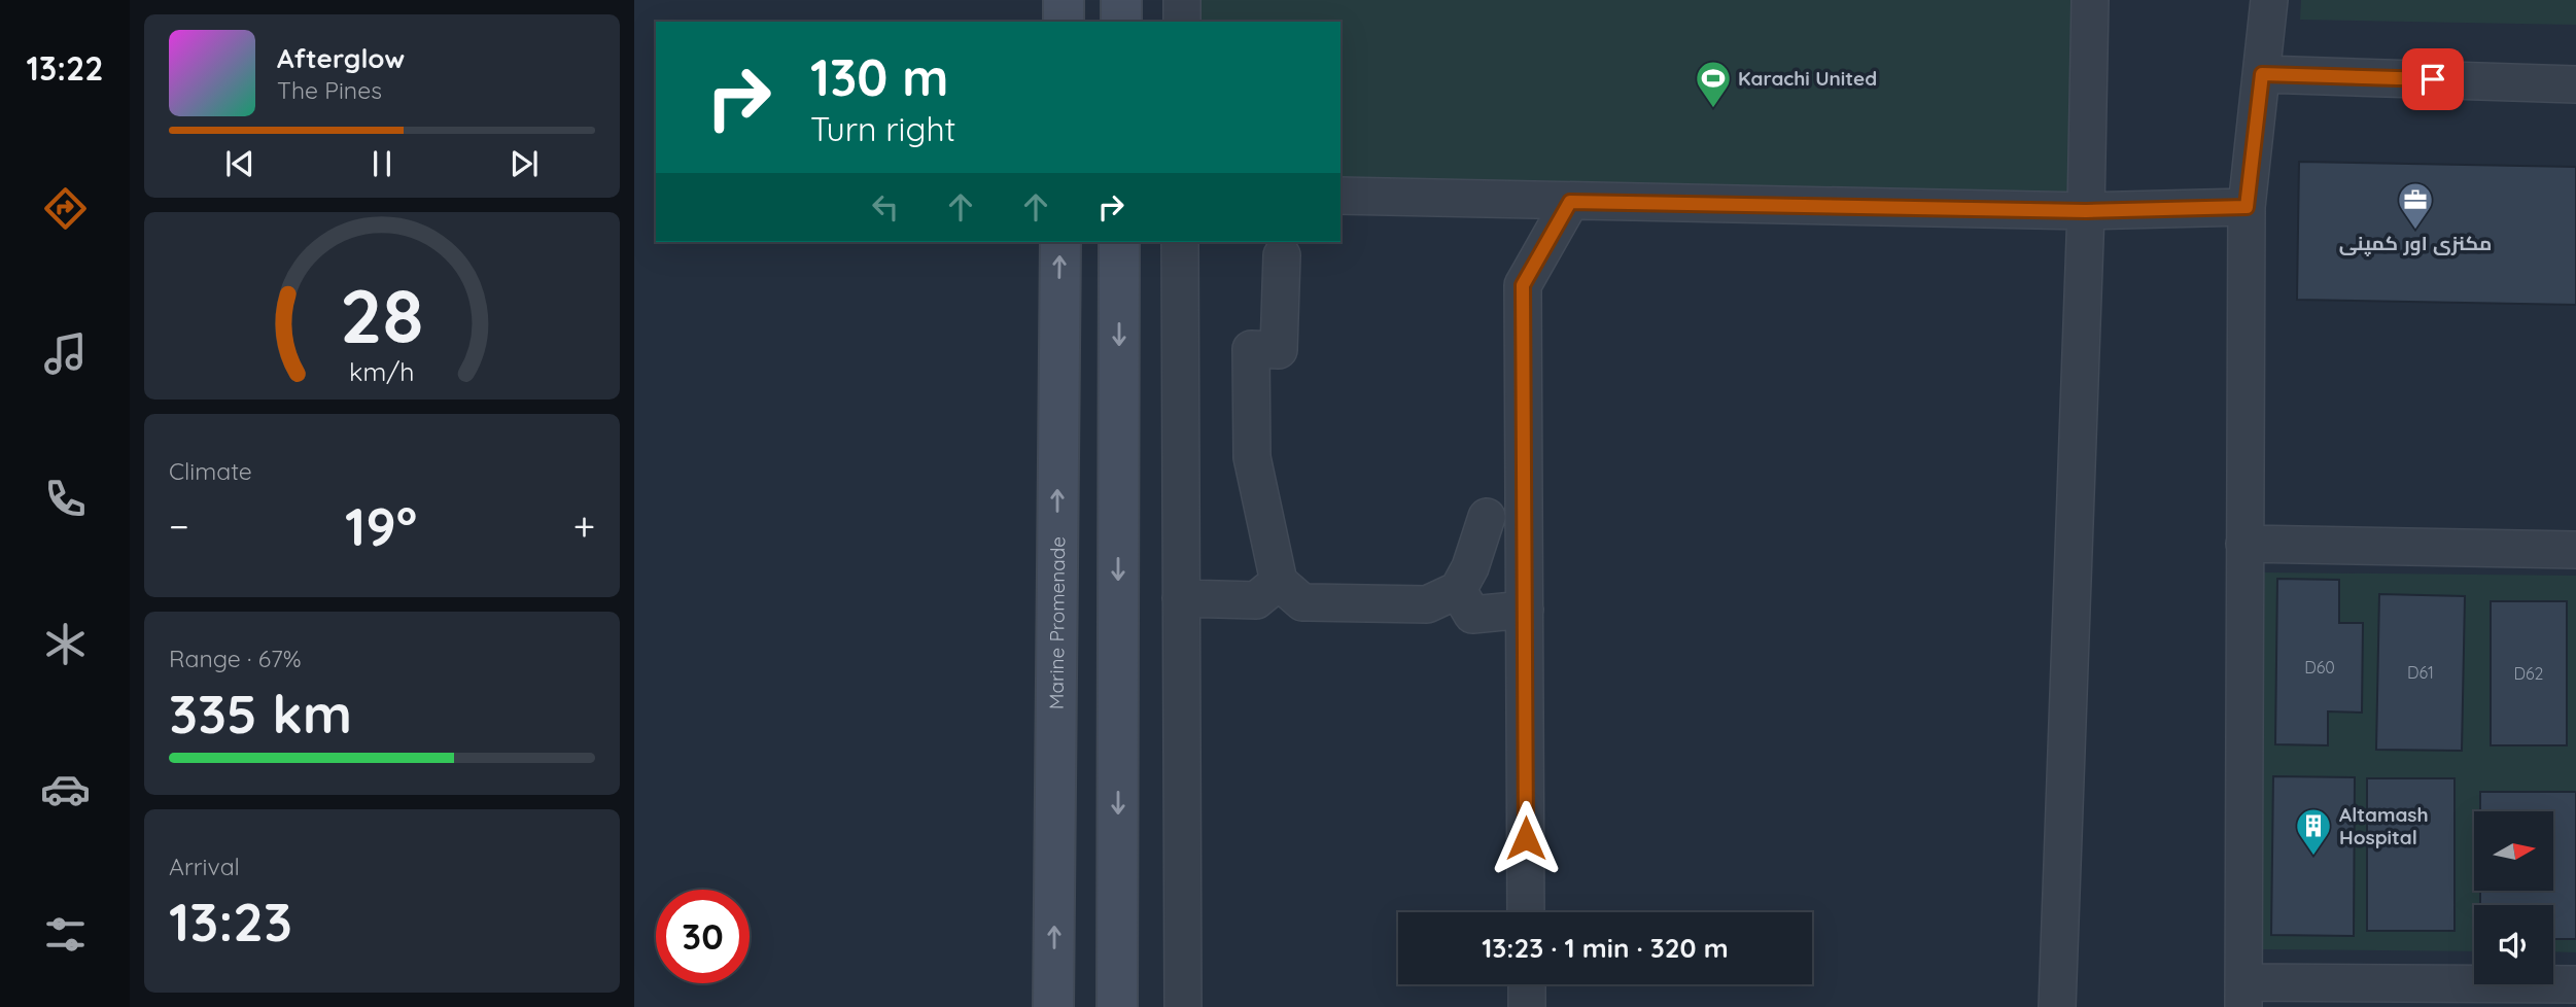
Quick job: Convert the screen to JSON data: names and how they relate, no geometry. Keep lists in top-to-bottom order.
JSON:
{
  "streets": {
    "main road": ["Marine Promenade"]
  },
  "places": {
    "sports": ["Karachi United"],
    "office": ["مکنزی اور کمپنی"],
    "building": ["Altamash Hospital"]
  },
  "house_numbers": ["D60", "D61", "D62"],
  "north": "right",
  "page": {
    "tabs": "13:22",
    "turn": ["130 m", "Turn right"],
    "song": ["Afterglow", "The Pines"],
    "tile": [
      "Climate",
      ["Range · 67%", "335 km"],
      ["Arrival", "13:23"]
    ],
    "heat": ["−", "19°", "+"],
    "limit": "30",
    "trip": "13:23 · 1 min · 320 m",
    "gauge": ["28", "km/h"]
  }
}
